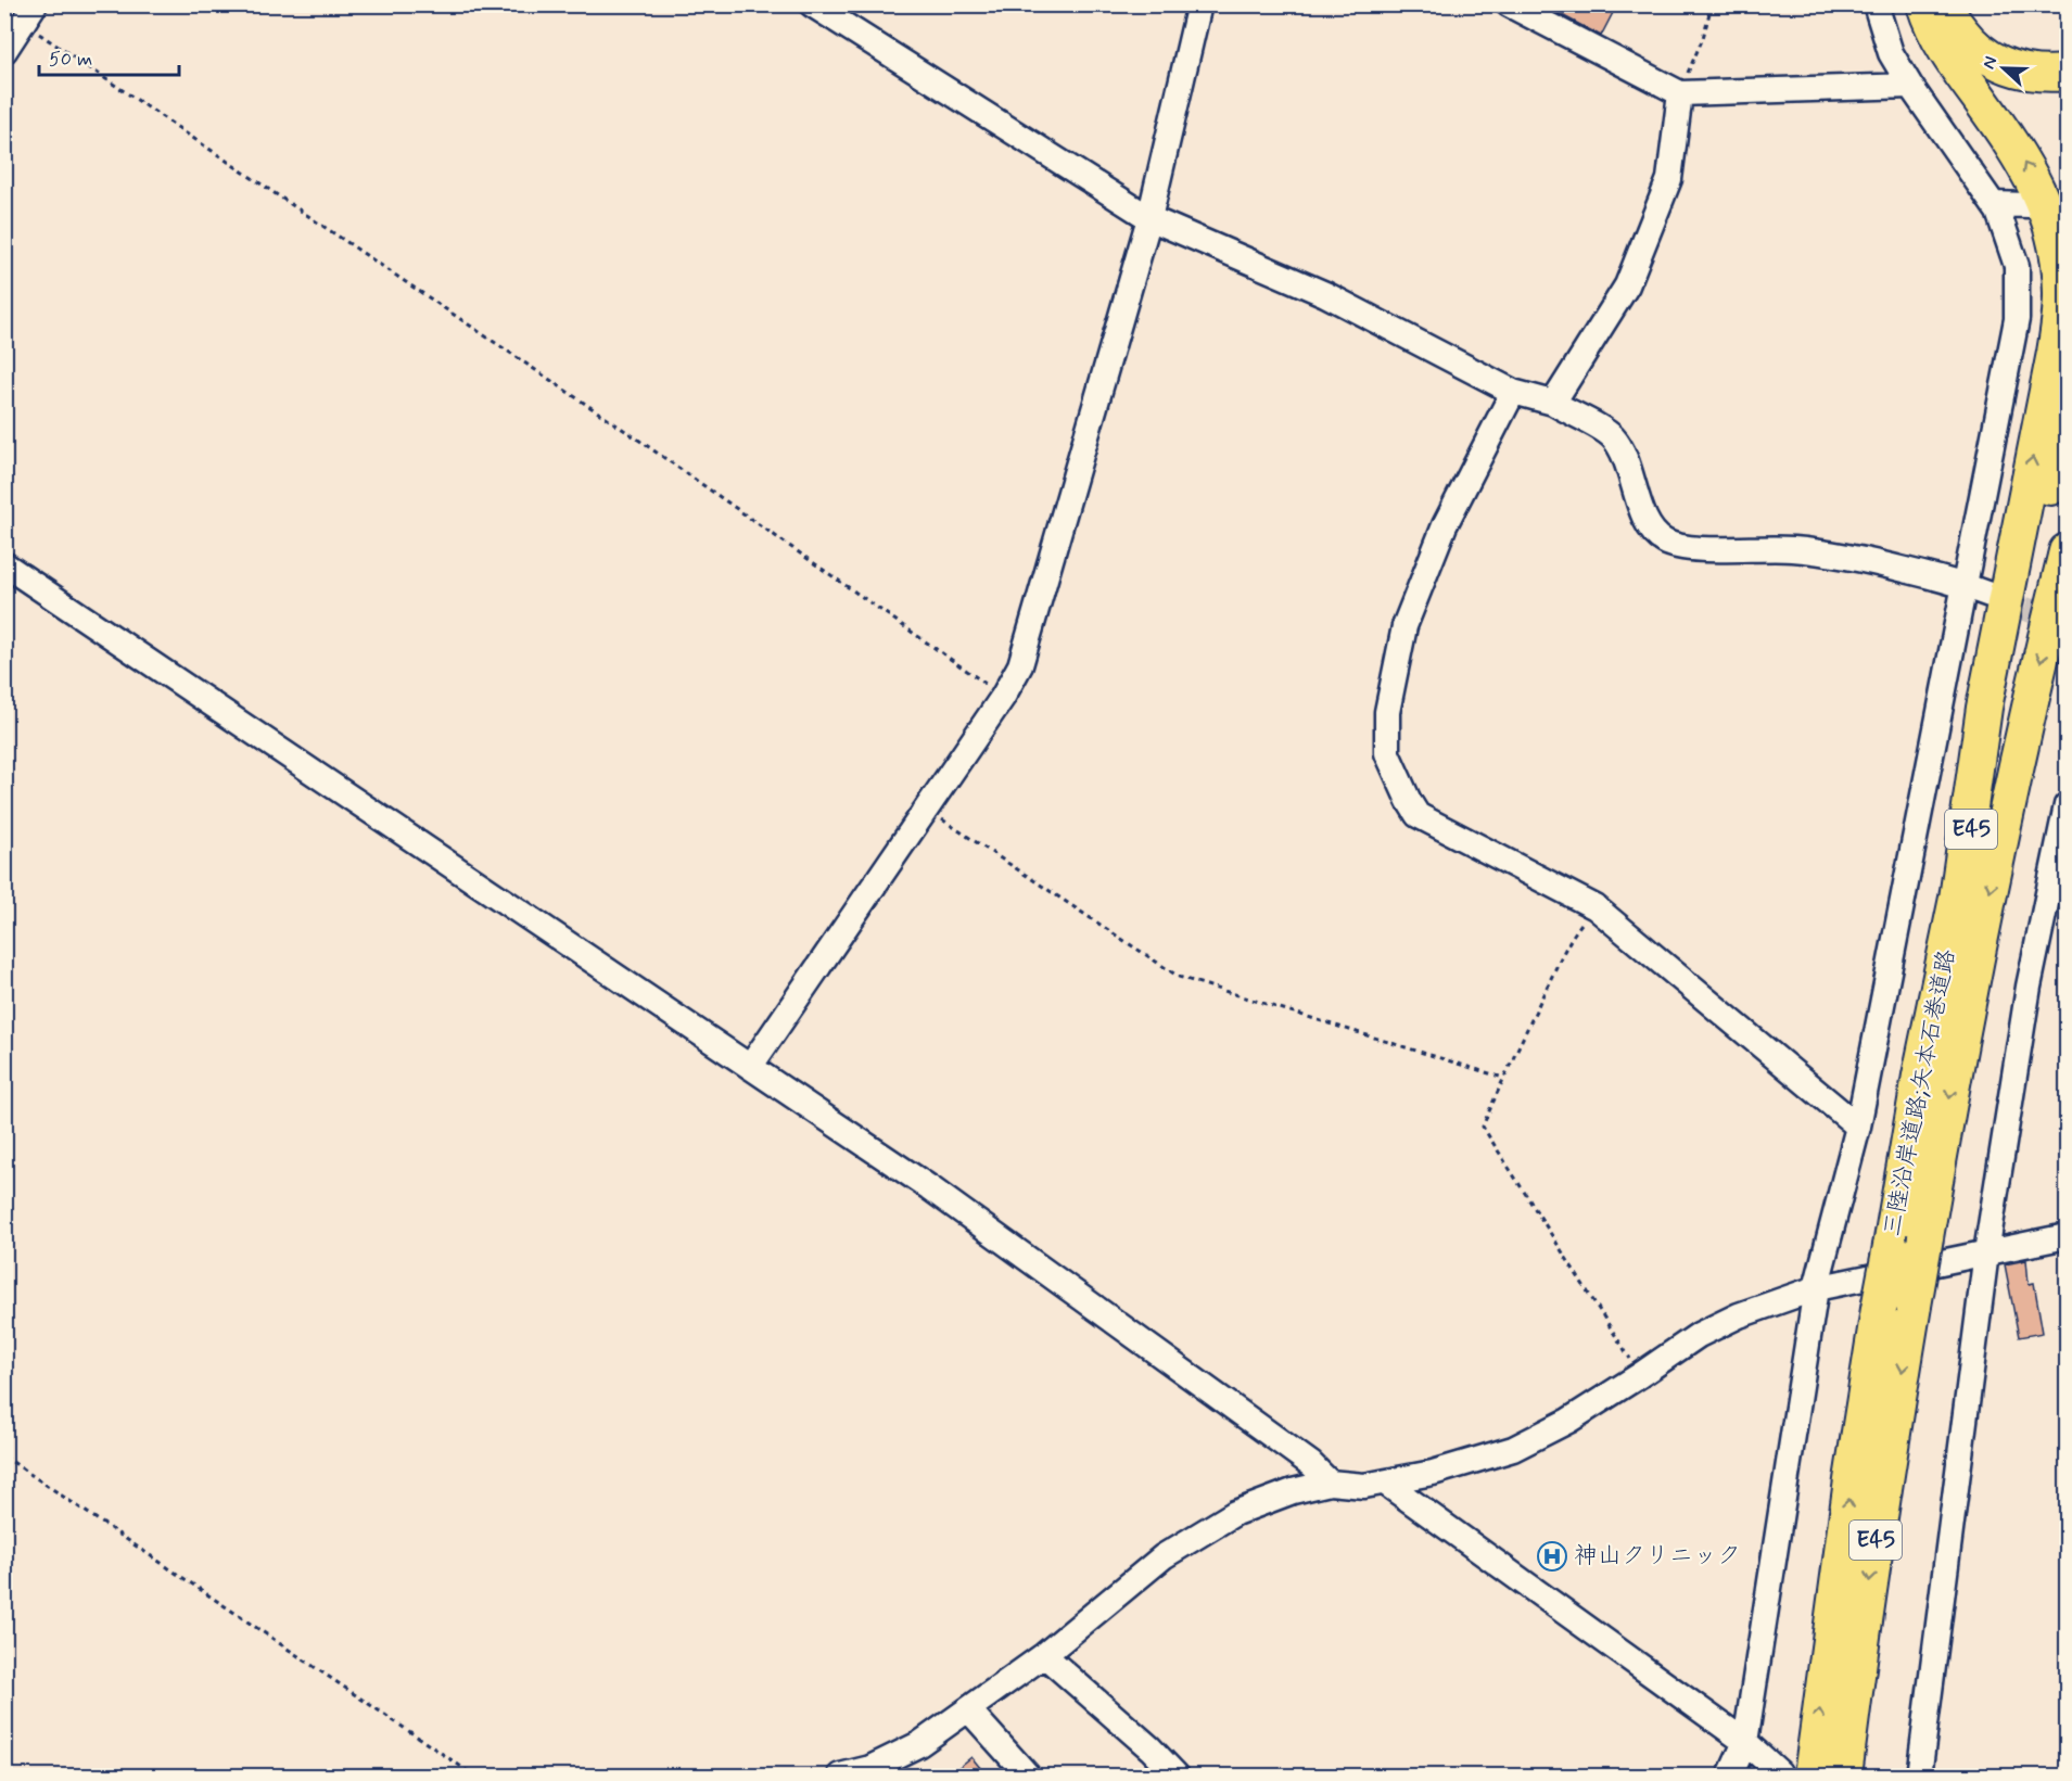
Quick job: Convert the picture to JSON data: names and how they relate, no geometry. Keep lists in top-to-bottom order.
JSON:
{
  "streets": {
    "highway": ["E45", "三陸沿岸道路;矢本石巻道路"]
  },
  "places": {
    "hospital": ["神山クリニック"]
  },
  "scale_bar": "50 m",
  "north": "left"
}
